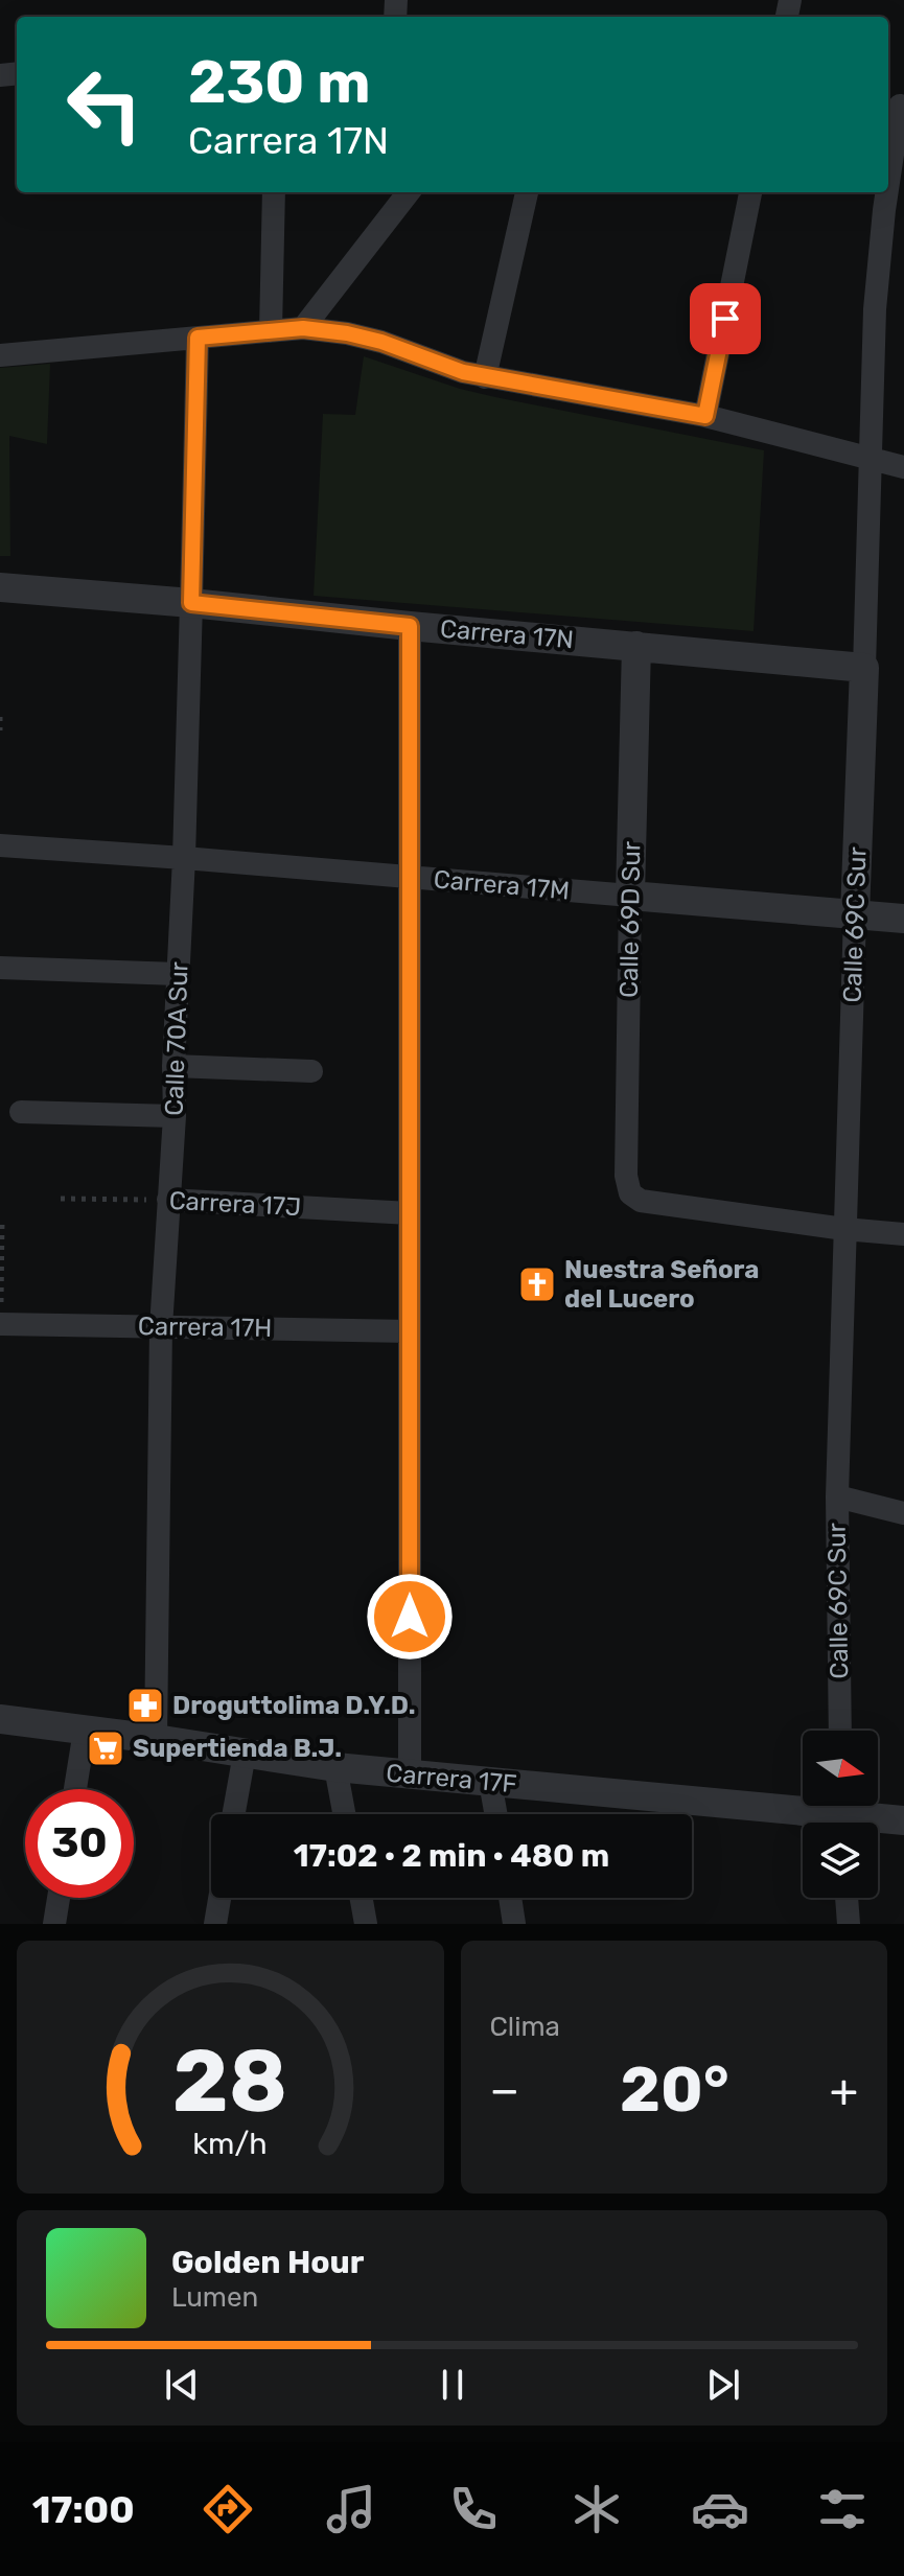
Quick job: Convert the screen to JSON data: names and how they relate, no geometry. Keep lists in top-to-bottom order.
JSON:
{
  "streets": {
    "street": [
      "Carrera 17N",
      "Carrera 17M",
      "Calle 69D Sur",
      "Calle 69C Sur",
      "Calle 70A Sur",
      "Carrera 17J",
      "Carrera 17H",
      "Carrera 17F"
    ]
  },
  "crossings": [
    ["Carrera 17N", "Calle 69D Sur"],
    ["Carrera 17N", "Calle 69C Sur"],
    ["Carrera 17N", "Calle 70A Sur"],
    ["Carrera 17M", "Calle 69D Sur"],
    ["Carrera 17M", "Calle 69C Sur"],
    ["Carrera 17M", "Calle 70A Sur"],
    ["Calle 69D Sur", "Calle 69C Sur"],
    ["Calle 70A Sur", "Carrera 17J"],
    ["Calle 70A Sur", "Carrera 17H"],
    ["Calle 70A Sur", "Carrera 17F"]
  ],
  "places": {
    "church": ["Nuestra Señora del Lucero"],
    "pharmacy": ["Droguttolima D.Y.D."],
    "supermarket": ["Supertienda B.J."]
  },
  "north": "right",
  "page": {
    "turn": ["230 m", "Carrera 17N"],
    "limit": "30",
    "trip": "17:02 · 2 min · 480 m",
    "tile": "Clima",
    "heat": ["−", "20°", "+"],
    "song": ["Golden Hour", "Lumen"],
    "tabs": "17:00",
    "gauge": ["28", "km/h"]
  }
}
